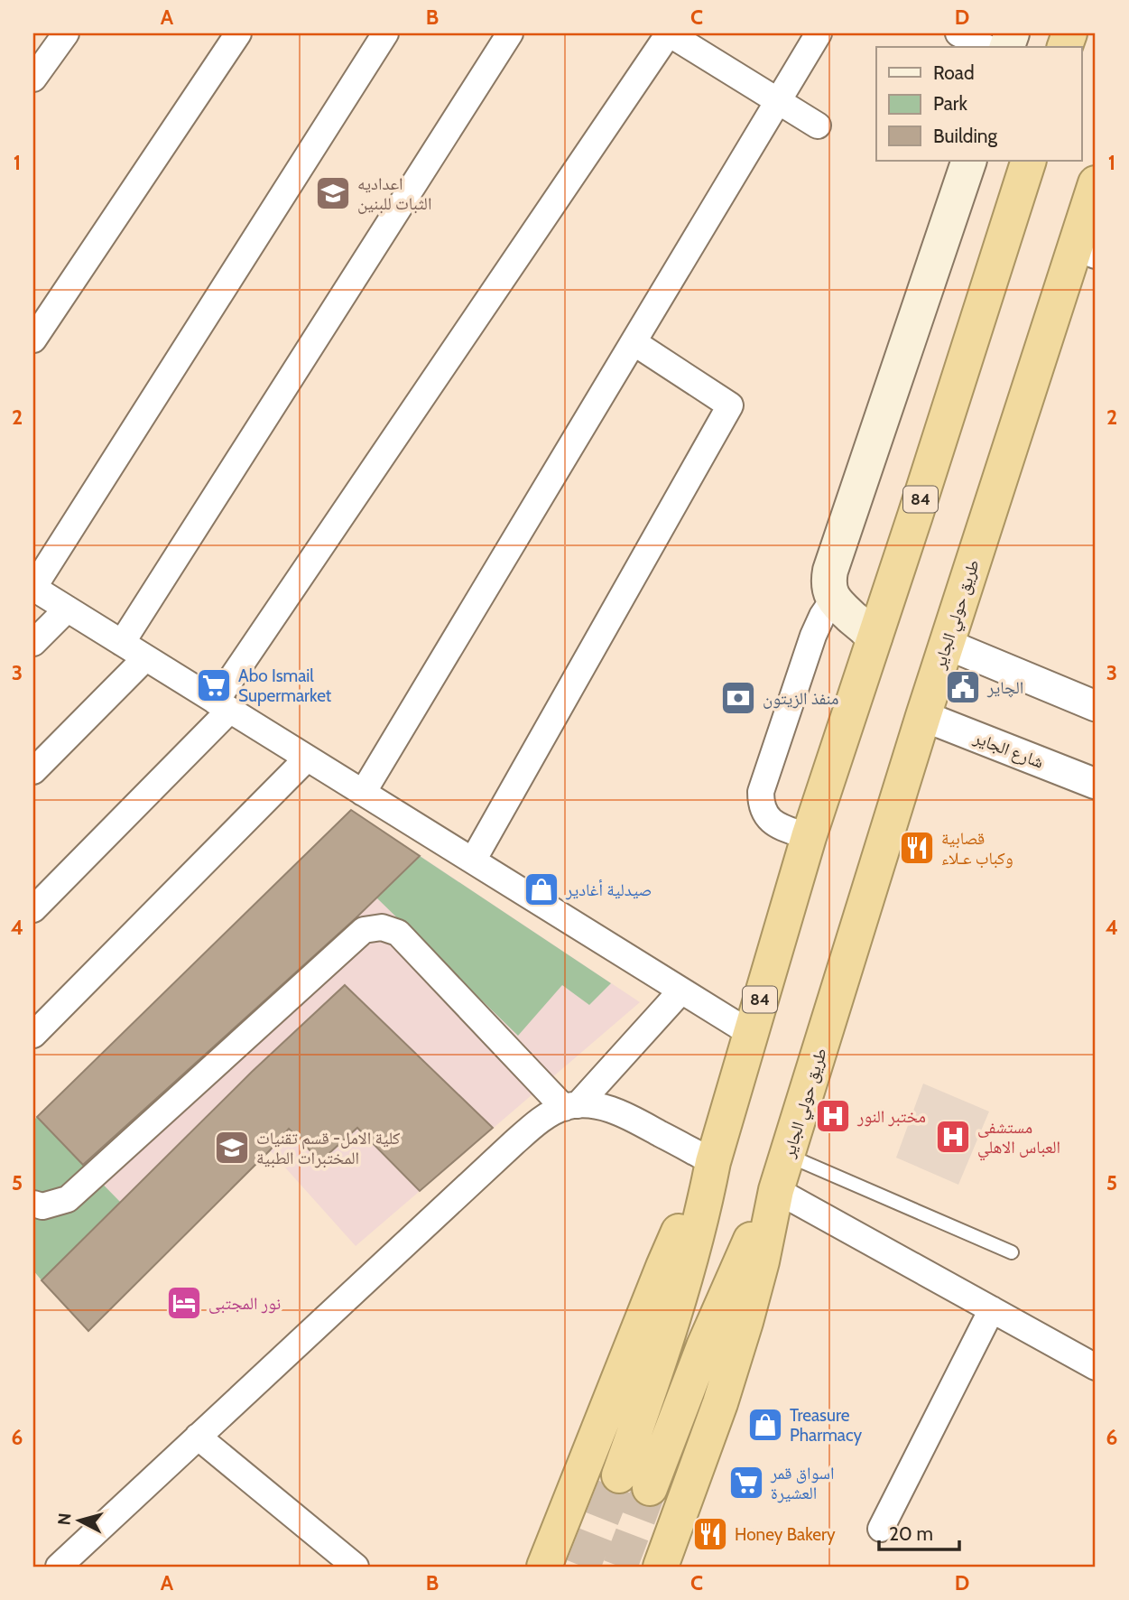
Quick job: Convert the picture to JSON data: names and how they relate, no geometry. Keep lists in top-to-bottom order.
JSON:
{
  "streets": {
    "highway": ["84", "طريق حولي الجاير"],
    "street": ["شارع الجاير"]
  },
  "crossings": [
    ["طريق حولي الجاير", "شارع الجاير"]
  ],
  "places": {
    "school or university": ["اعداديه الثبات للبنين", "كلية الامل- قسم تقنيات المختبرات الطبية"],
    "supermarket": ["Abo Ismail Supermarket", "اسواق قمر العشيرة"],
    "public building": ["الچاير"],
    "bank": ["منفذ الزيتون"],
    "restaurant": ["قصابية وكباب عـلاء", "Honey Bakery"],
    "shop": ["صيدلية أغادير", "Treasure Pharmacy"],
    "hospital": ["مختبر النور", "مستشفى العباس الاهلي"],
    "hotel": ["نور المجتبى"]
  },
  "legend": ["Road", "Park", "Building"],
  "scale_bar": "20 m",
  "north": "left",
  "grid": {
    "columns": [
      "A",
      "B",
      "C",
      "D"
    ],
    "rows": [
      "1",
      "2",
      "3",
      "4",
      "5",
      "6"
    ]
  }
}
